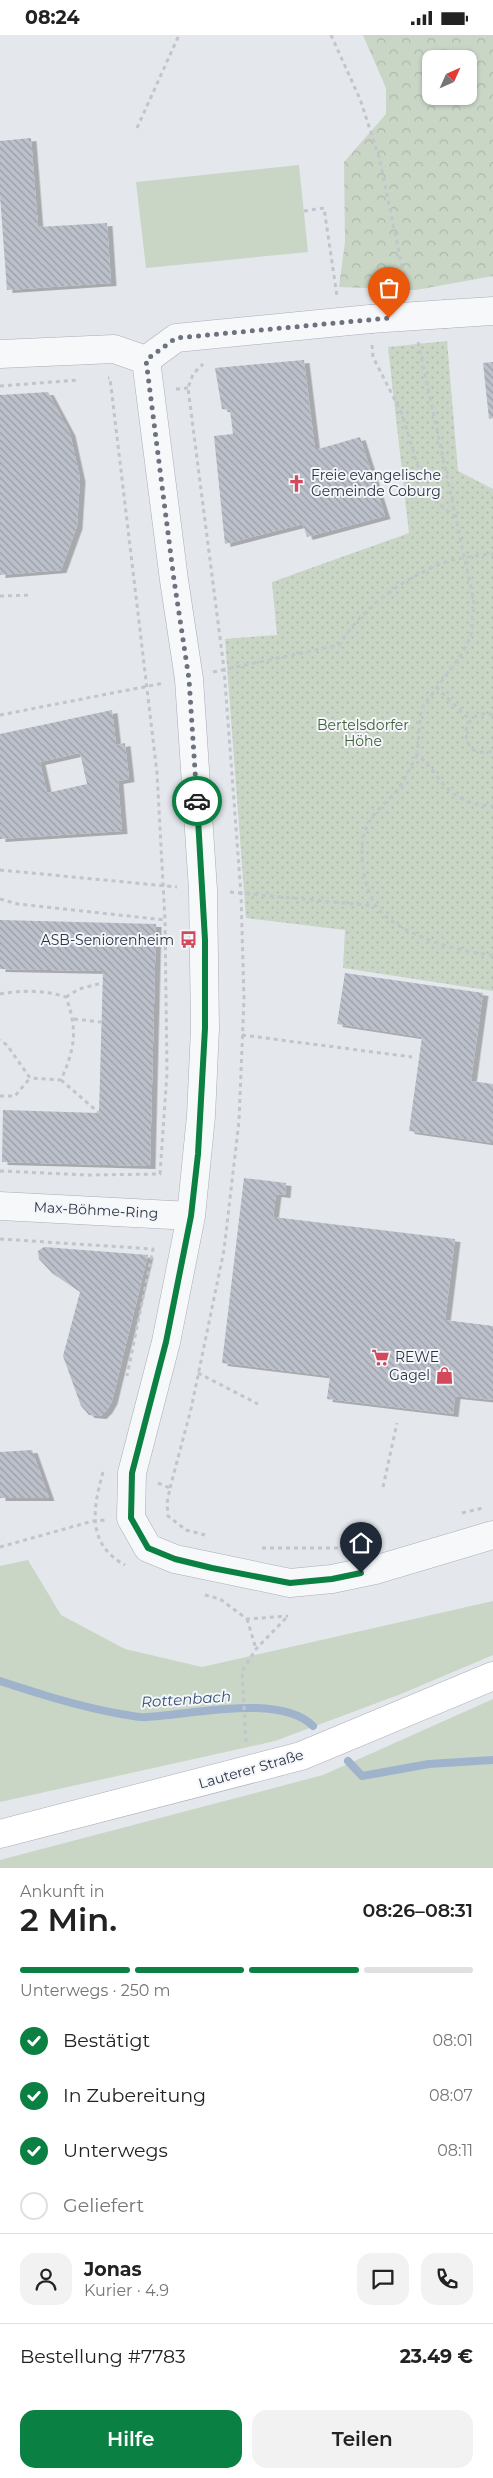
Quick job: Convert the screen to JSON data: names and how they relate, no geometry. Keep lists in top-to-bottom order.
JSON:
{
  "streets": {
    "street": ["Max-Böhme-Ring", "Lauterer Straße"]
  },
  "water": ["Rottenbach"],
  "parks": ["Bertelsdorfer Höhe"],
  "places": {
    "church": ["Freie evangelische Gemeinde Coburg"],
    "bus stop": ["ASB-Seniorenheim"],
    "supermarket": ["REWE"],
    "shop": ["Gagel"]
  },
  "north": "top right",
  "page": {
    "status": "08:24",
    "heading": ["2 Min.", "Ankunft in", "08:26–08:31"],
    "panel": [
      "Jonas",
      "Kurier · 4.9",
      "Bestellung #7783",
      "23.49 €"
    ],
    "bar": "Unterwegs · 250 m",
    "list": [
      ["Bestätigt", "08:01"],
      ["In Zubereitung", "08:07"],
      ["Unterwegs", "08:11"],
      "Geliefert"
    ],
    "buttons": ["Hilfe", "Teilen"]
  }
}
